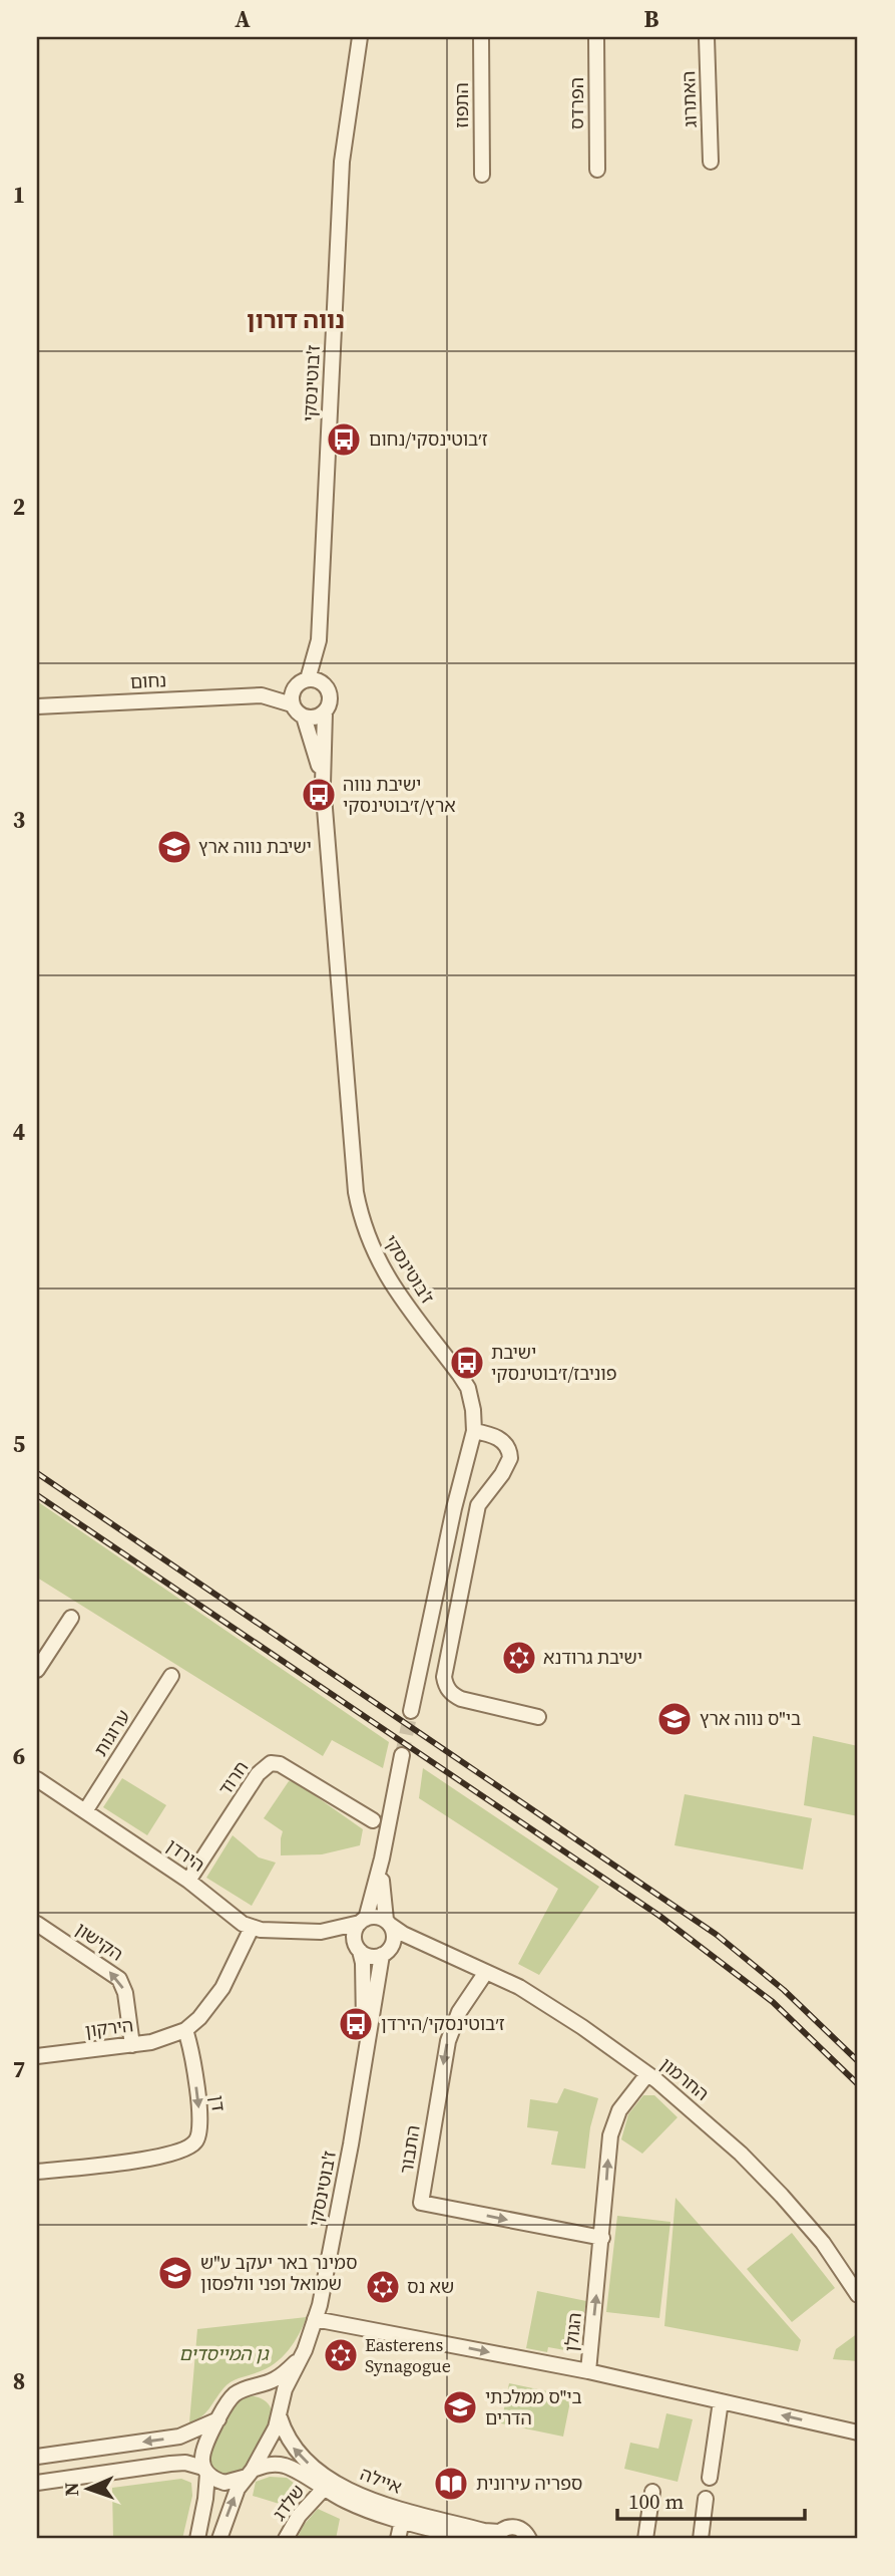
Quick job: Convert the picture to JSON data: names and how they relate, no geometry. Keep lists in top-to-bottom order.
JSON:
{
  "streets": {
    "street": [
      "האתרוג",
      "הפרדס",
      "התפוז",
      "ז'בוטינסקי",
      "נחום",
      "ערוגות",
      "חרוד",
      "הירדן",
      "הקישון",
      "הירקון",
      "החרמון",
      "דן",
      "התבור",
      "הגולן",
      "איילה",
      "שלדג"
    ]
  },
  "crossings": [
    ["ז'בוטינסקי", "נחום"],
    ["ז'בוטינסקי", "החרמון"],
    ["ז'בוטינסקי", "איילה"],
    ["ערוגות", "הירדן"],
    ["חרוד", "הירדן"],
    ["הקישון", "הירקון"],
    ["הירקון", "דן"],
    ["החרמון", "התבור"],
    ["החרמון", "הגולן"],
    ["התבור", "הגולן"],
    ["איילה", "שלדג"]
  ],
  "one_way": ["הקישון"],
  "districts": ["נווה דורון"],
  "parks": ["גן המייסדים"],
  "places": {
    "bus stop": [
      "ז׳בוטינסקי/נחום",
      "ישיבת נווה ארץ/ז׳בוטינסקי",
      "ישיבת פוניבז/ז׳בוטינסקי",
      "ז׳בוטינסקי/הירדן"
    ],
    "school or university": [
      "ישיבת נווה ארץ",
      "בי\"ס נווה ארץ",
      "סמינר באר יעקב ע\"ש שמואל ופני וולפסון",
      "בי\"ס ממלכתי הדרים"
    ],
    "synagogue": ["ישיבת גרודנא", "שא נס", "Easterens Synagogue"],
    "library": ["ספריה עירונית"]
  },
  "scale_bar": "100 m",
  "north": "left",
  "grid": {
    "columns": ["A", "B"],
    "rows": [
      "1",
      "2",
      "3",
      "4",
      "5",
      "6",
      "7",
      "8"
    ]
  }
}
